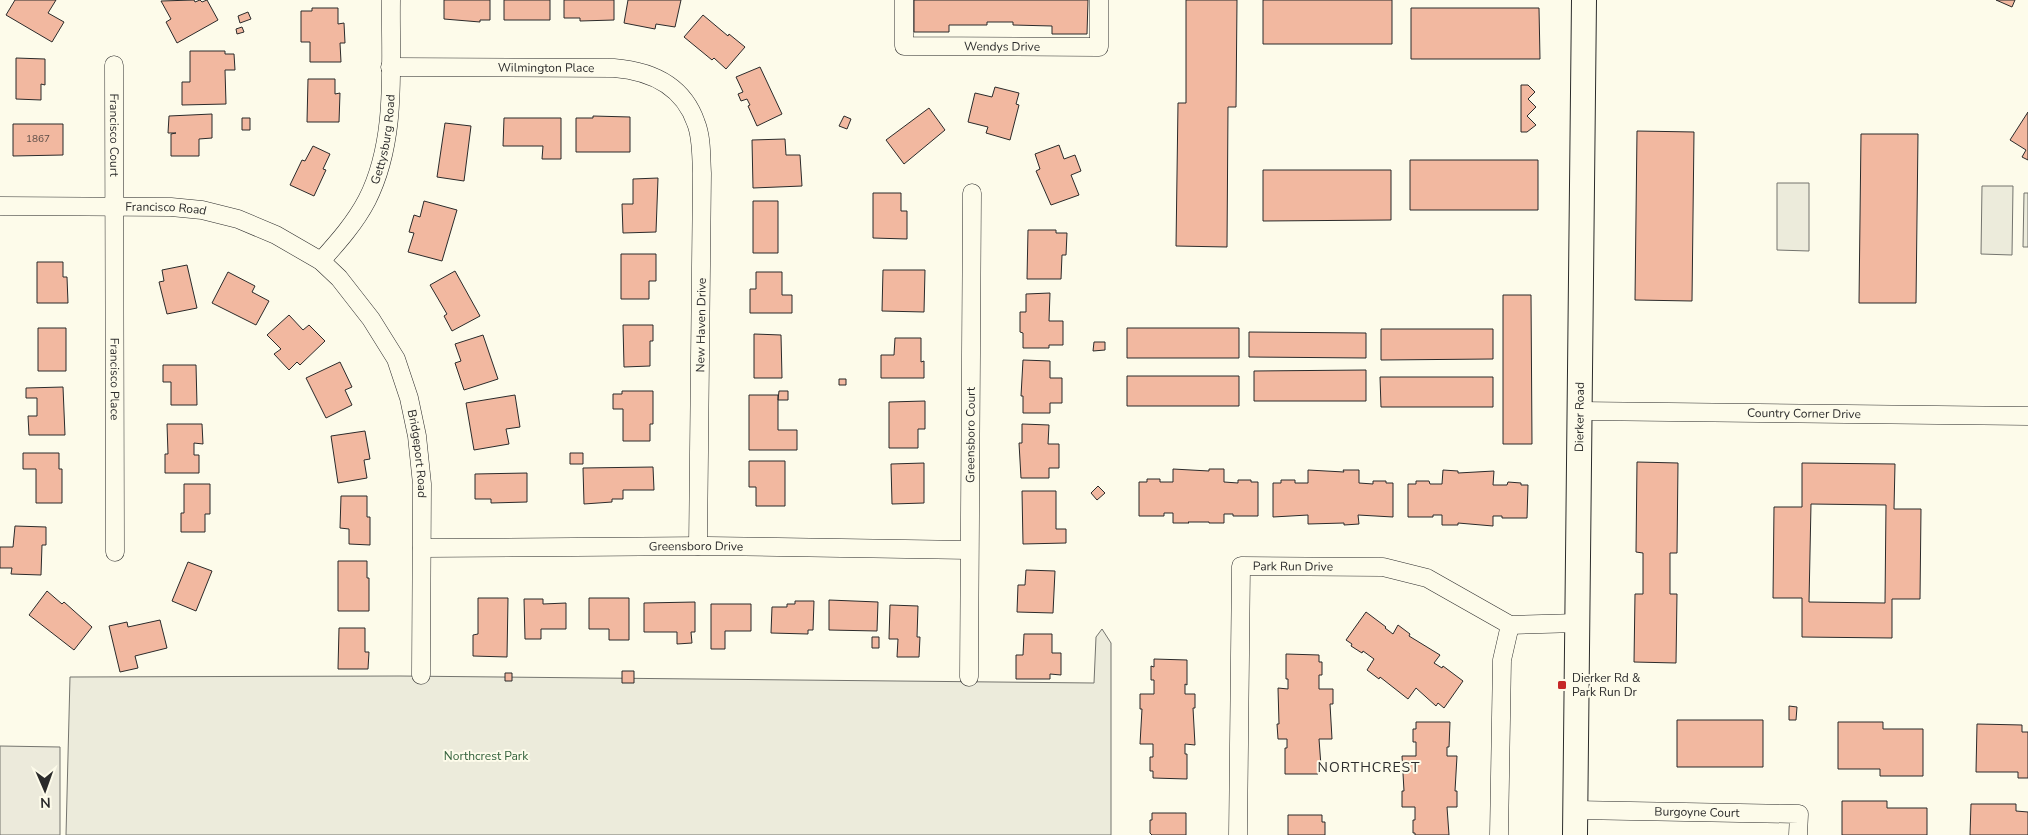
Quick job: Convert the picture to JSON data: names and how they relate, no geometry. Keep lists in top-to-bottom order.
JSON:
{
  "streets": {
    "street": [
      "Wendys Drive",
      "Wilmington Place",
      "Francisco Court",
      "Gettysburg Road",
      "Francisco Road",
      "New Haven Drive",
      "Francisco Place",
      "Country Corner Drive",
      "Dierker Road",
      "Greensboro Court",
      "Bridgeport Road",
      "Greensboro Drive",
      "Park Run Drive",
      "Burgoyne Court"
    ]
  },
  "crossings": [
    ["Wilmington Place", "Gettysburg Road"],
    ["Wilmington Place", "New Haven Drive"],
    ["Francisco Court", "Francisco Road"],
    ["Francisco Court", "Francisco Place"],
    ["Gettysburg Road", "Francisco Road"],
    ["Gettysburg Road", "Bridgeport Road"],
    ["Francisco Road", "Francisco Place"],
    ["Francisco Road", "Bridgeport Road"],
    ["New Haven Drive", "Greensboro Drive"],
    ["Country Corner Drive", "Dierker Road"],
    ["Dierker Road", "Burgoyne Court"],
    ["Greensboro Court", "Greensboro Drive"],
    ["Bridgeport Road", "Greensboro Drive"]
  ],
  "districts": ["NORTHCREST"],
  "parks": ["Northcrest Park"],
  "places": {
    "transit": ["Dierker Rd & Park Run Dr"]
  },
  "house_numbers": ["1867"],
  "north": "bottom"
}
